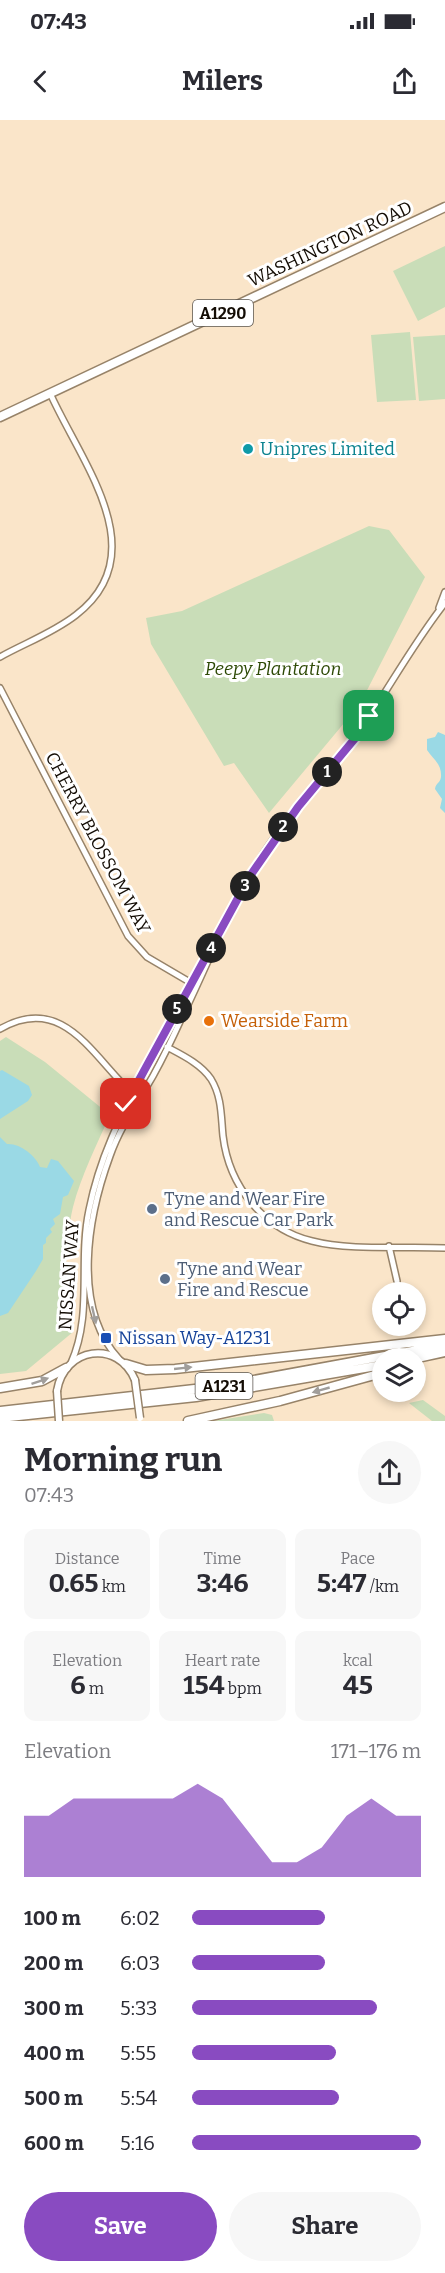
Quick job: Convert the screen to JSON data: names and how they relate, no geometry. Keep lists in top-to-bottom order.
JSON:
{
  "streets": {
    "main road": ["WASHINGTON ROAD", "A1290", "A1231"],
    "street": ["CHERRY BLOSSOM WAY", "NISSAN WAY"]
  },
  "crossings": [
    ["CHERRY BLOSSOM WAY", "NISSAN WAY"],
    ["NISSAN WAY", "A1231"]
  ],
  "parks": ["Peepy Plantation"],
  "places": {
    "other": [
      "Unipres Limited",
      "Wearside Farm",
      "Tyne and Wear Fire and Rescue Car Park",
      "Tyne and Wear Fire and Rescue"
    ],
    "transit": ["Nissan Way-A1231"]
  },
  "page": {
    "status": "07:43",
    "header": "Milers",
    "pins": [
      "1",
      "2",
      "3",
      "4",
      "5"
    ],
    "heading": ["Morning run", "07:43"],
    "stats": [
      ["Distance", "0.65 km"],
      ["Time", "3:46"],
      ["Pace", "5:47 /km"],
      ["Elevation", "6 m"],
      ["Heart rate", "154 bpm"],
      ["kcal", "45"]
    ],
    "chart": ["Elevation", "171–176 m"],
    "list": [
      {
        "name": "100 m",
        "note": "6:02"
      },
      {
        "name": "200 m",
        "note": "6:03"
      },
      {
        "name": "300 m",
        "note": "5:33"
      },
      {
        "name": "400 m",
        "note": "5:55"
      },
      {
        "name": "500 m",
        "note": "5:54"
      },
      {
        "name": "600 m",
        "note": "5:16"
      }
    ],
    "buttons": ["Save", "Share"]
  }
}
